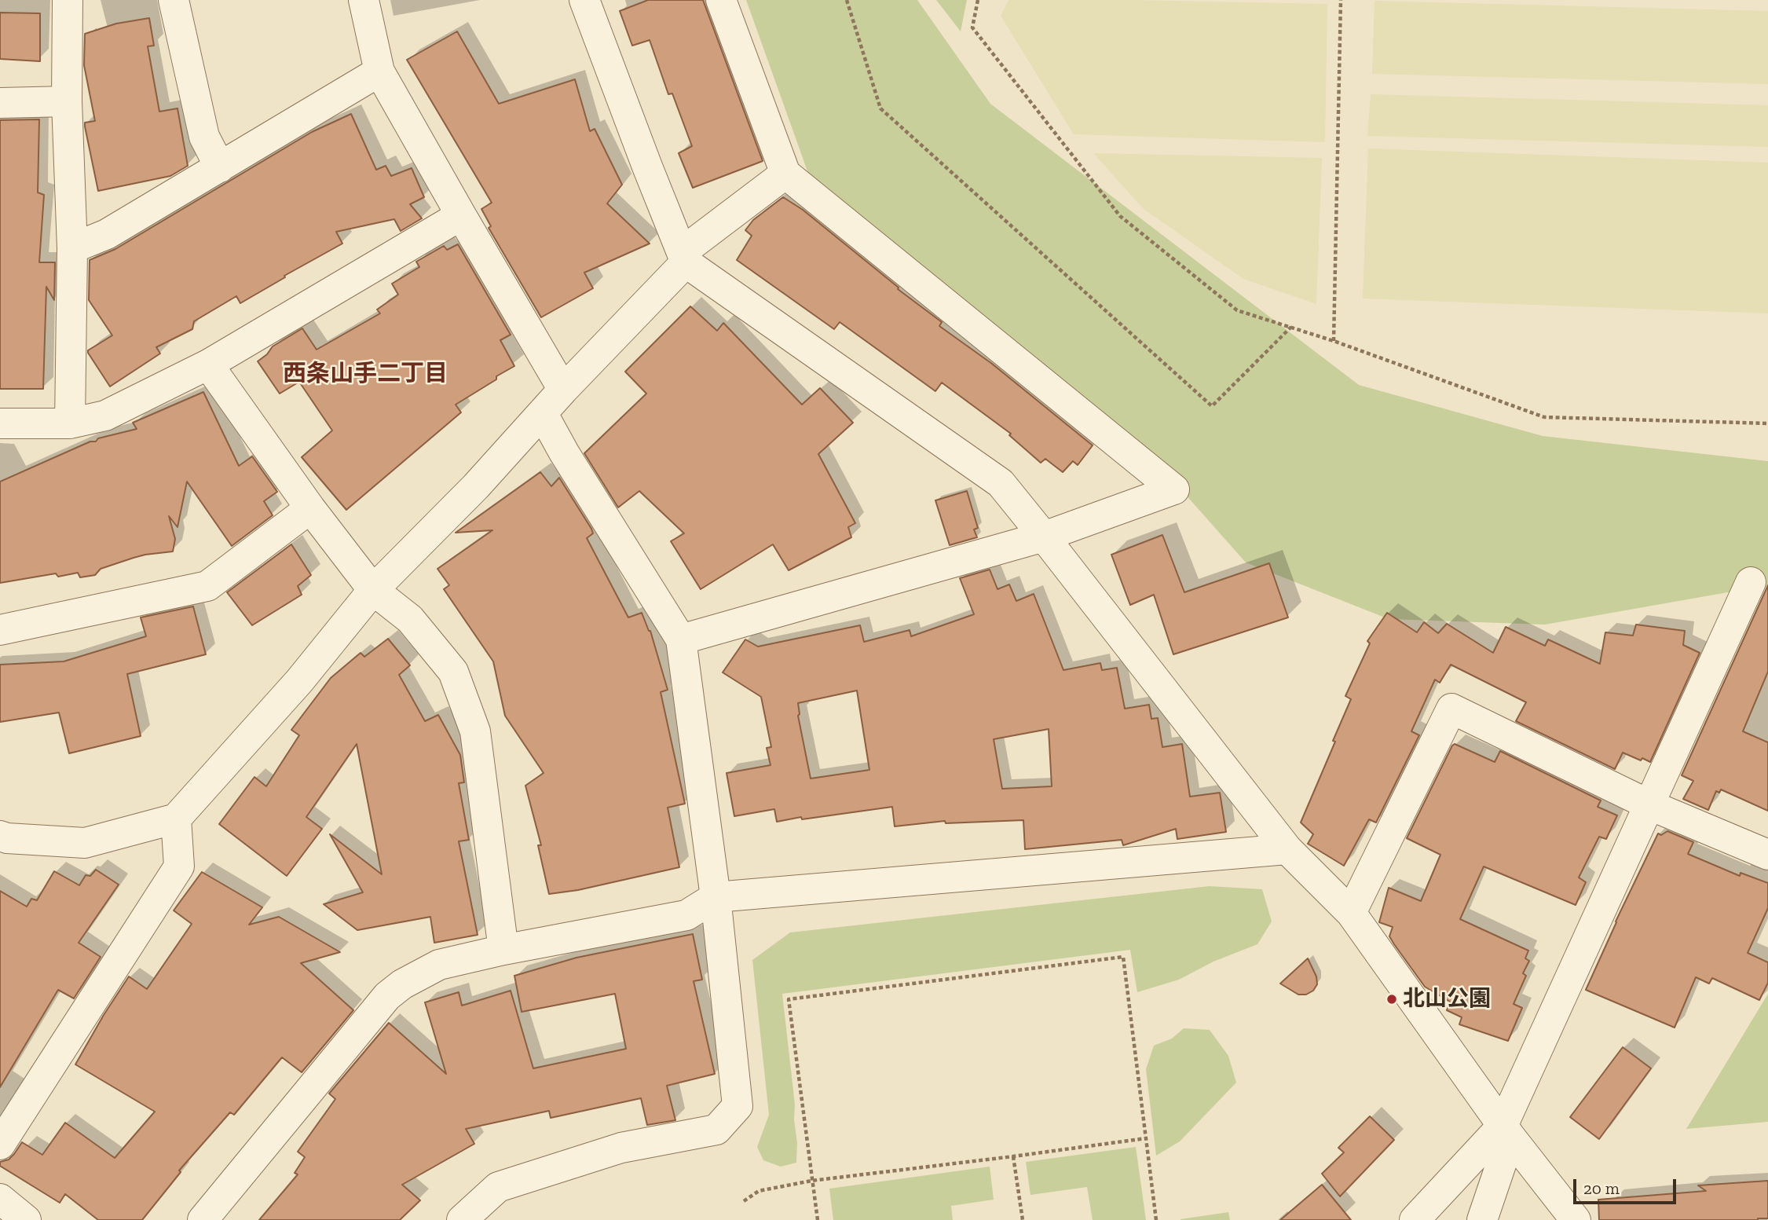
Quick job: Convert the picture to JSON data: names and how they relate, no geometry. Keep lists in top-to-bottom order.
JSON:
{
  "districts": ["西条山手二丁目"],
  "places": ["北山公園"],
  "scale_bar": "20 m"
}
